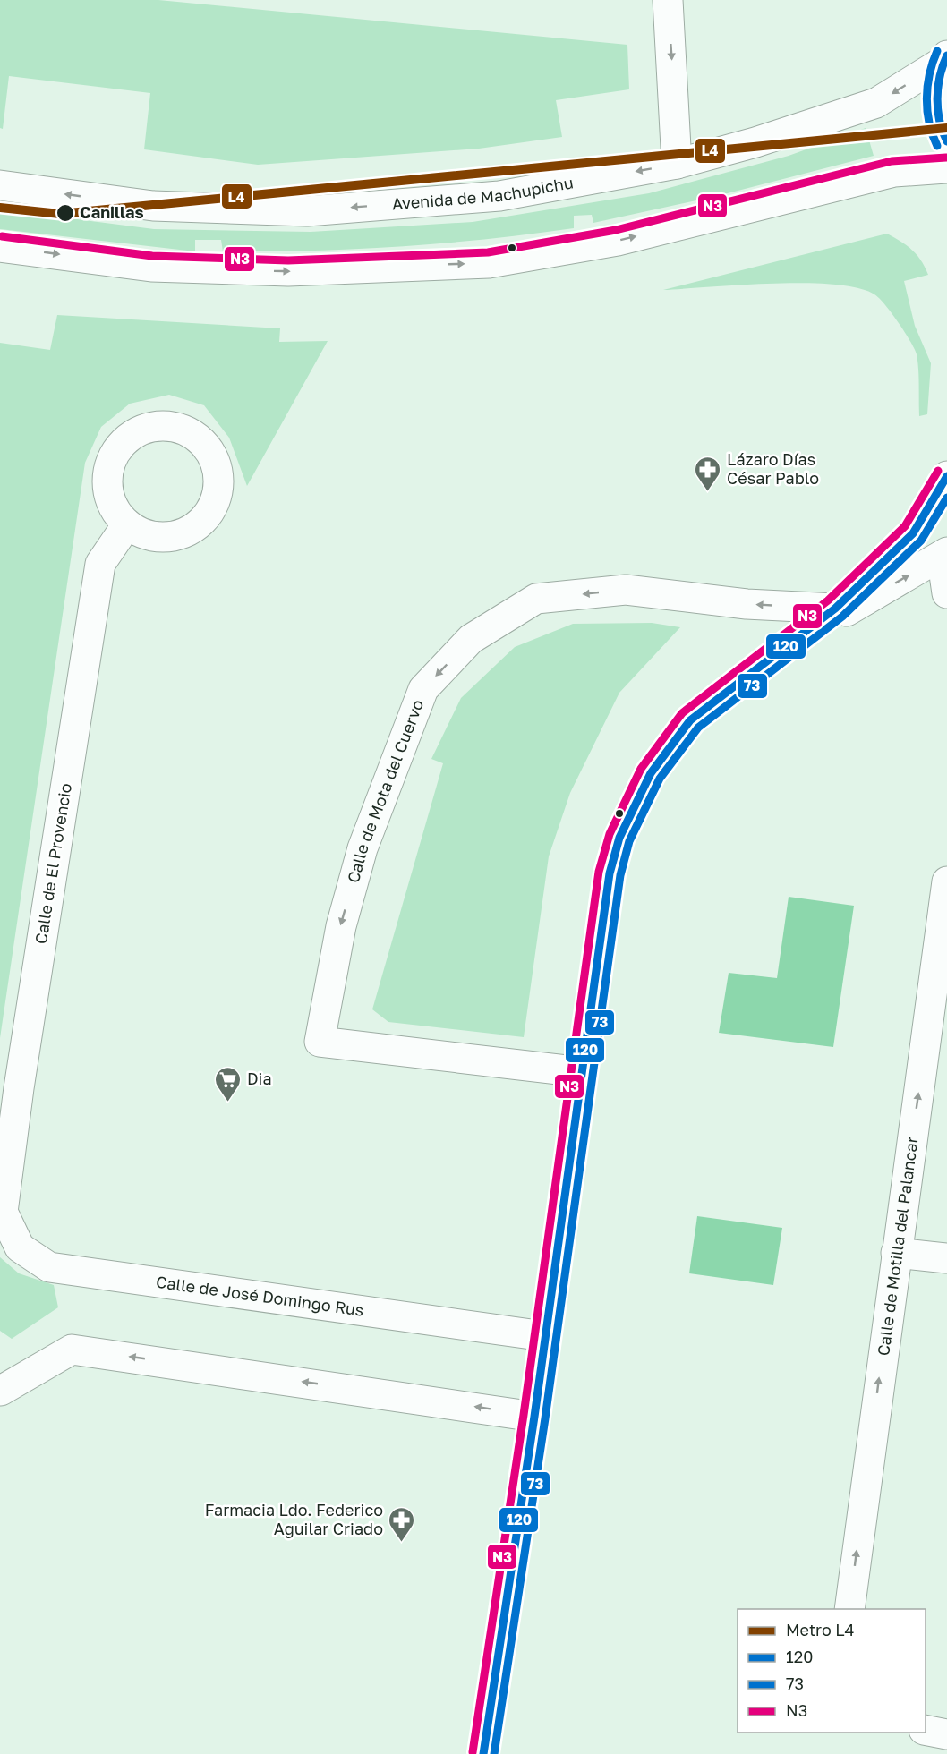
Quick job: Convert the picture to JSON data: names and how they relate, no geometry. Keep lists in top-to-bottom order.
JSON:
{
  "streets": {
    "street": [
      "Avenida de Machupichu",
      "Calle de Mota del Cuervo",
      "Calle de El Provencio",
      "Calle de Motilla del Palancar",
      "Calle de José Domingo Rus"
    ]
  },
  "crossings": [
    ["Calle de El Provencio", "Calle de José Domingo Rus"]
  ],
  "one_way": ["Calle de Motilla del Palancar"],
  "places": {
    "other": ["Canillas"],
    "pharmacy": ["Lázaro Días César Pablo", "Farmacia Ldo. Federico Aguilar Criado"],
    "supermarket": ["Dia"]
  },
  "lines": [
    "transit line 73",
    "transit line 120",
    "metro line L4",
    "transit line N3"
  ],
  "legend": [
    "Metro L4",
    "120",
    "73",
    "N3"
  ]
}
